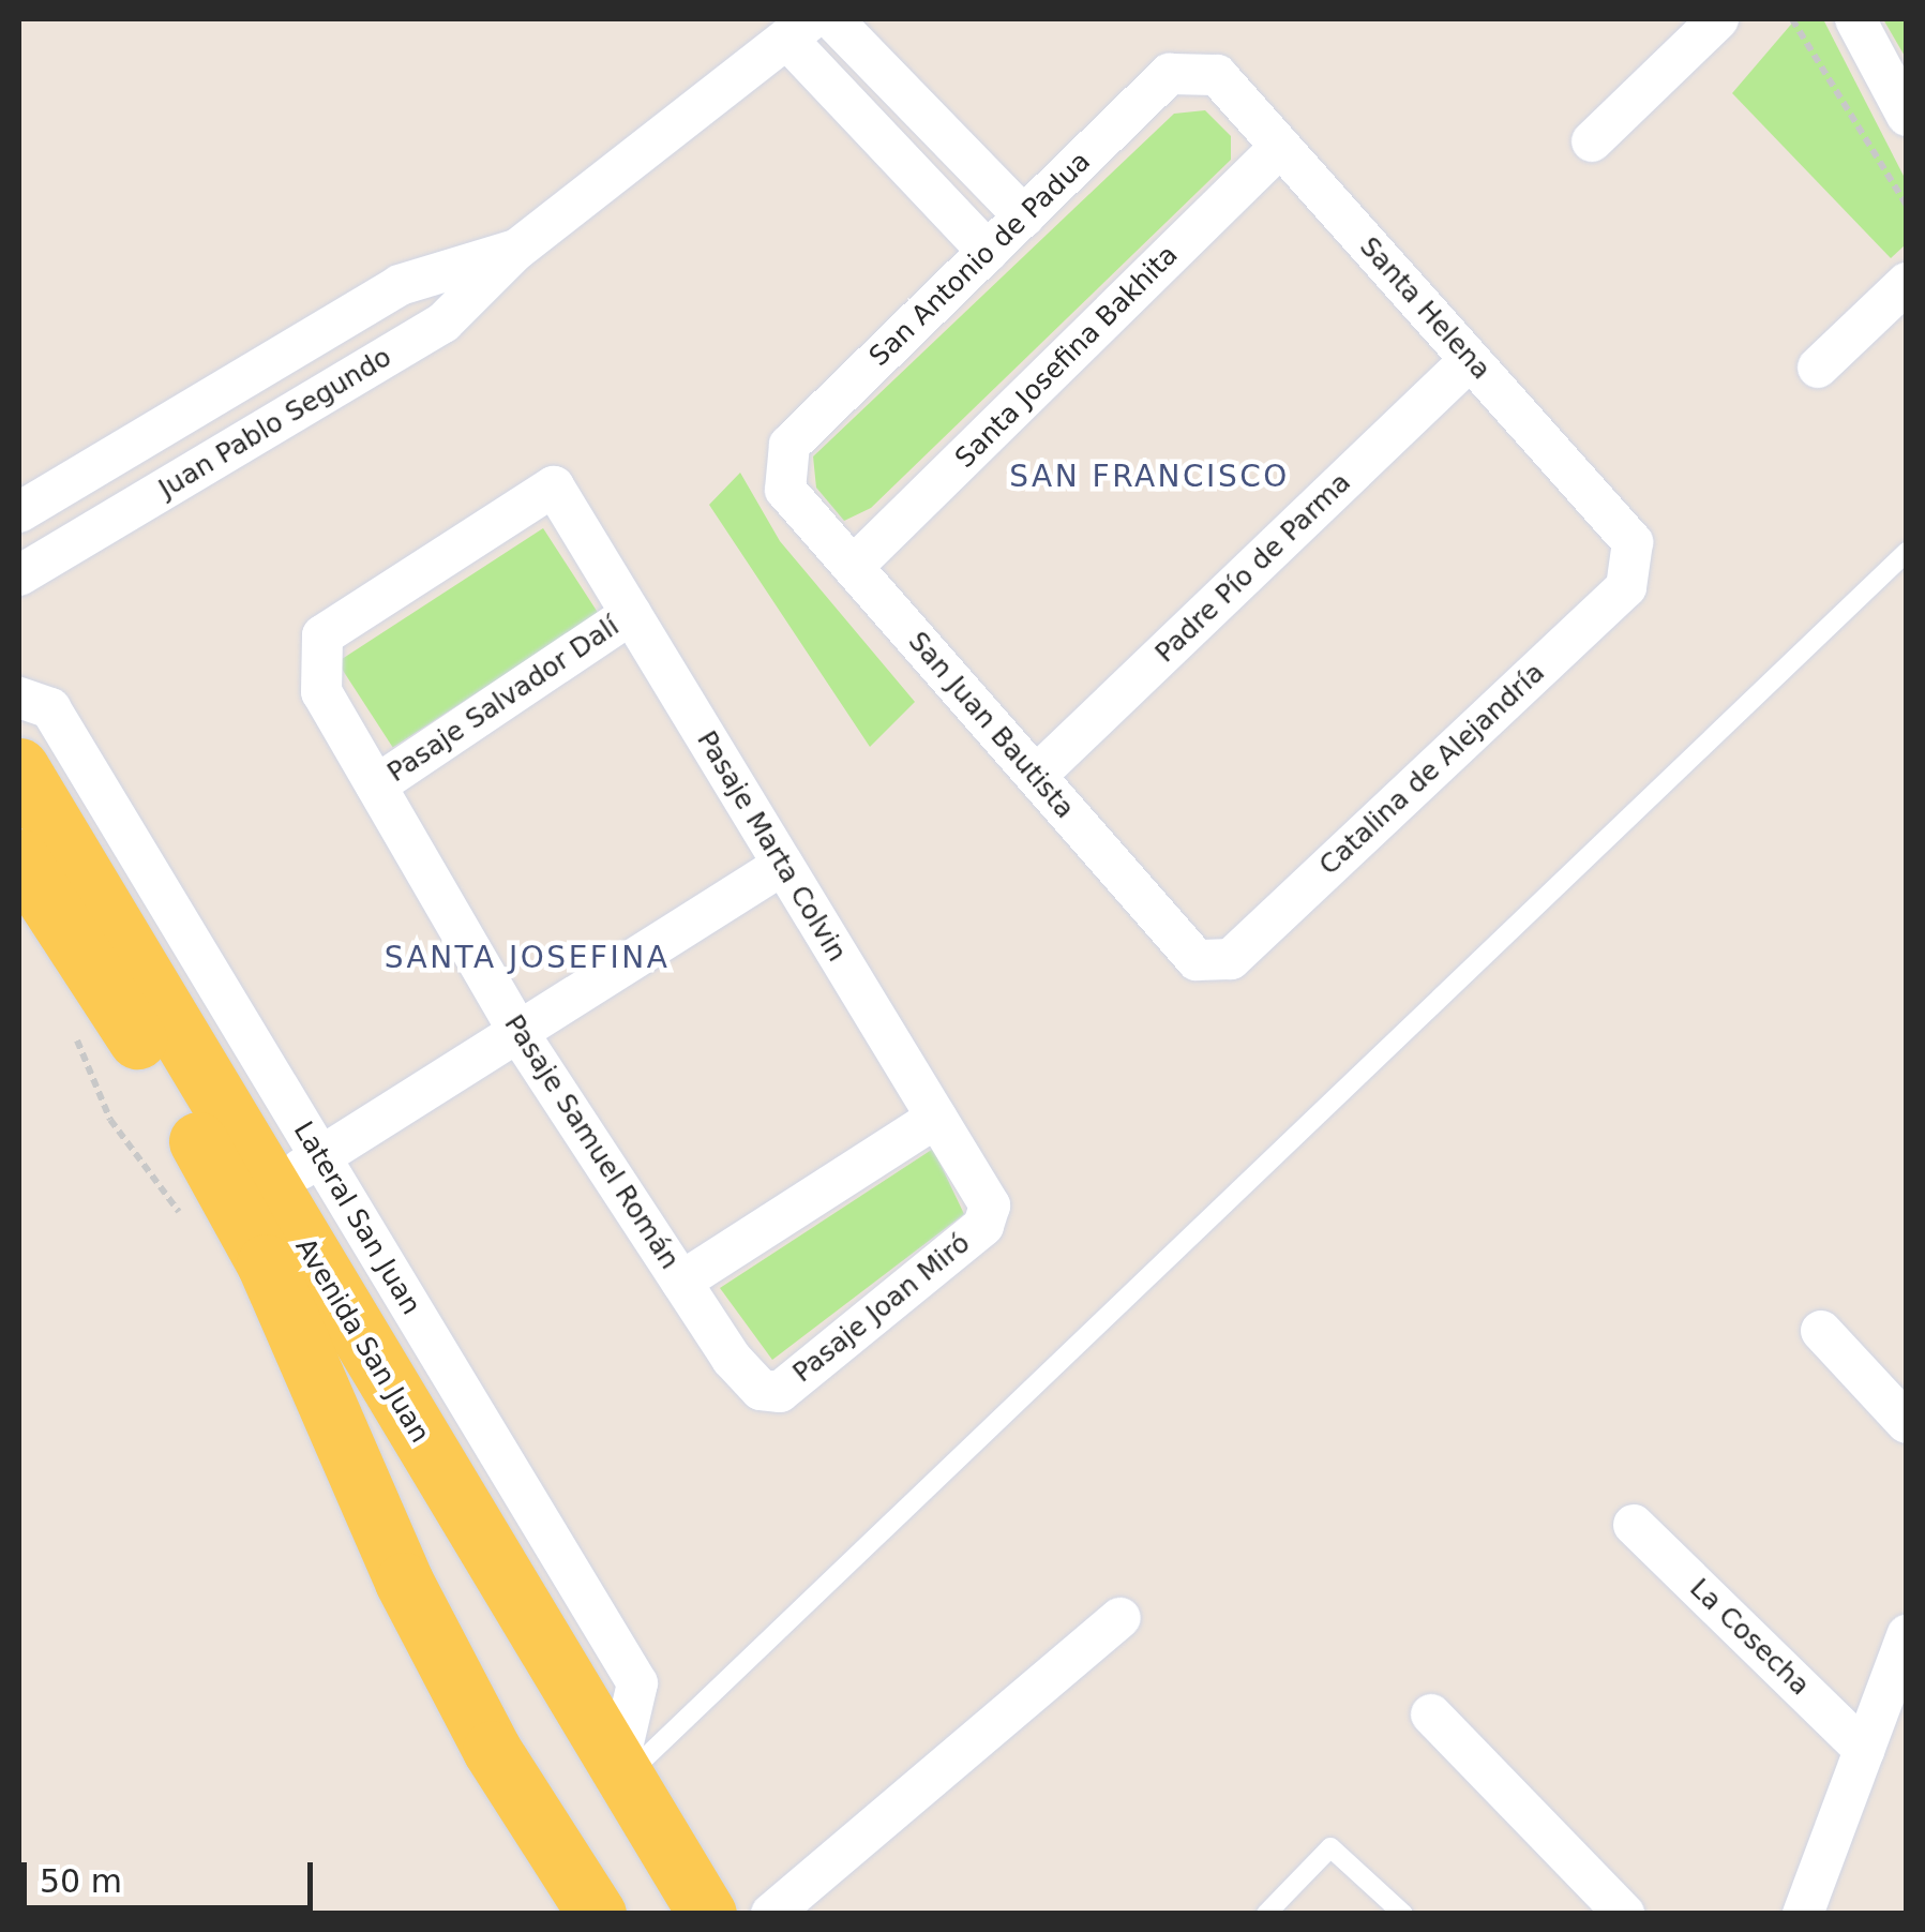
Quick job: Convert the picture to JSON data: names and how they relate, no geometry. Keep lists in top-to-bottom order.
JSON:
{
  "streets": {
    "main road": ["Avenida San Juan"],
    "street": [
      "San Antonio de Padua",
      "Santa Helena",
      "Santa Josefina Bakhita",
      "Juan Pablo Segundo",
      "Padre Pío de Parma",
      "Pasaje Salvador Dalí",
      "San Juan Bautista",
      "Catalina de Alejandría",
      "Pasaje Marta Colvin",
      "Pasaje Samuel Román",
      "Lateral San Juan",
      "Pasaje Joan Miró",
      "La Cosecha"
    ]
  },
  "crossings": [
    ["San Antonio de Padua", "Santa Helena"],
    ["San Antonio de Padua", "San Juan Bautista"],
    ["Santa Helena", "Santa Josefina Bakhita"],
    ["Santa Helena", "Padre Pío de Parma"],
    ["Santa Helena", "Catalina de Alejandría"],
    ["Santa Josefina Bakhita", "San Juan Bautista"],
    ["Padre Pío de Parma", "San Juan Bautista"],
    ["Pasaje Salvador Dalí", "Pasaje Marta Colvin"],
    ["Pasaje Salvador Dalí", "Pasaje Samuel Román"],
    ["San Juan Bautista", "Catalina de Alejandría"],
    ["Pasaje Marta Colvin", "Pasaje Samuel Román"],
    ["Pasaje Marta Colvin", "Pasaje Joan Miró"],
    ["Pasaje Samuel Román", "Pasaje Joan Miró"],
    ["Lateral San Juan", "Avenida San Juan"]
  ],
  "districts": ["SAN FRANCISCO", "SANTA JOSEFINA"],
  "scale_bar": "50 m"
}
